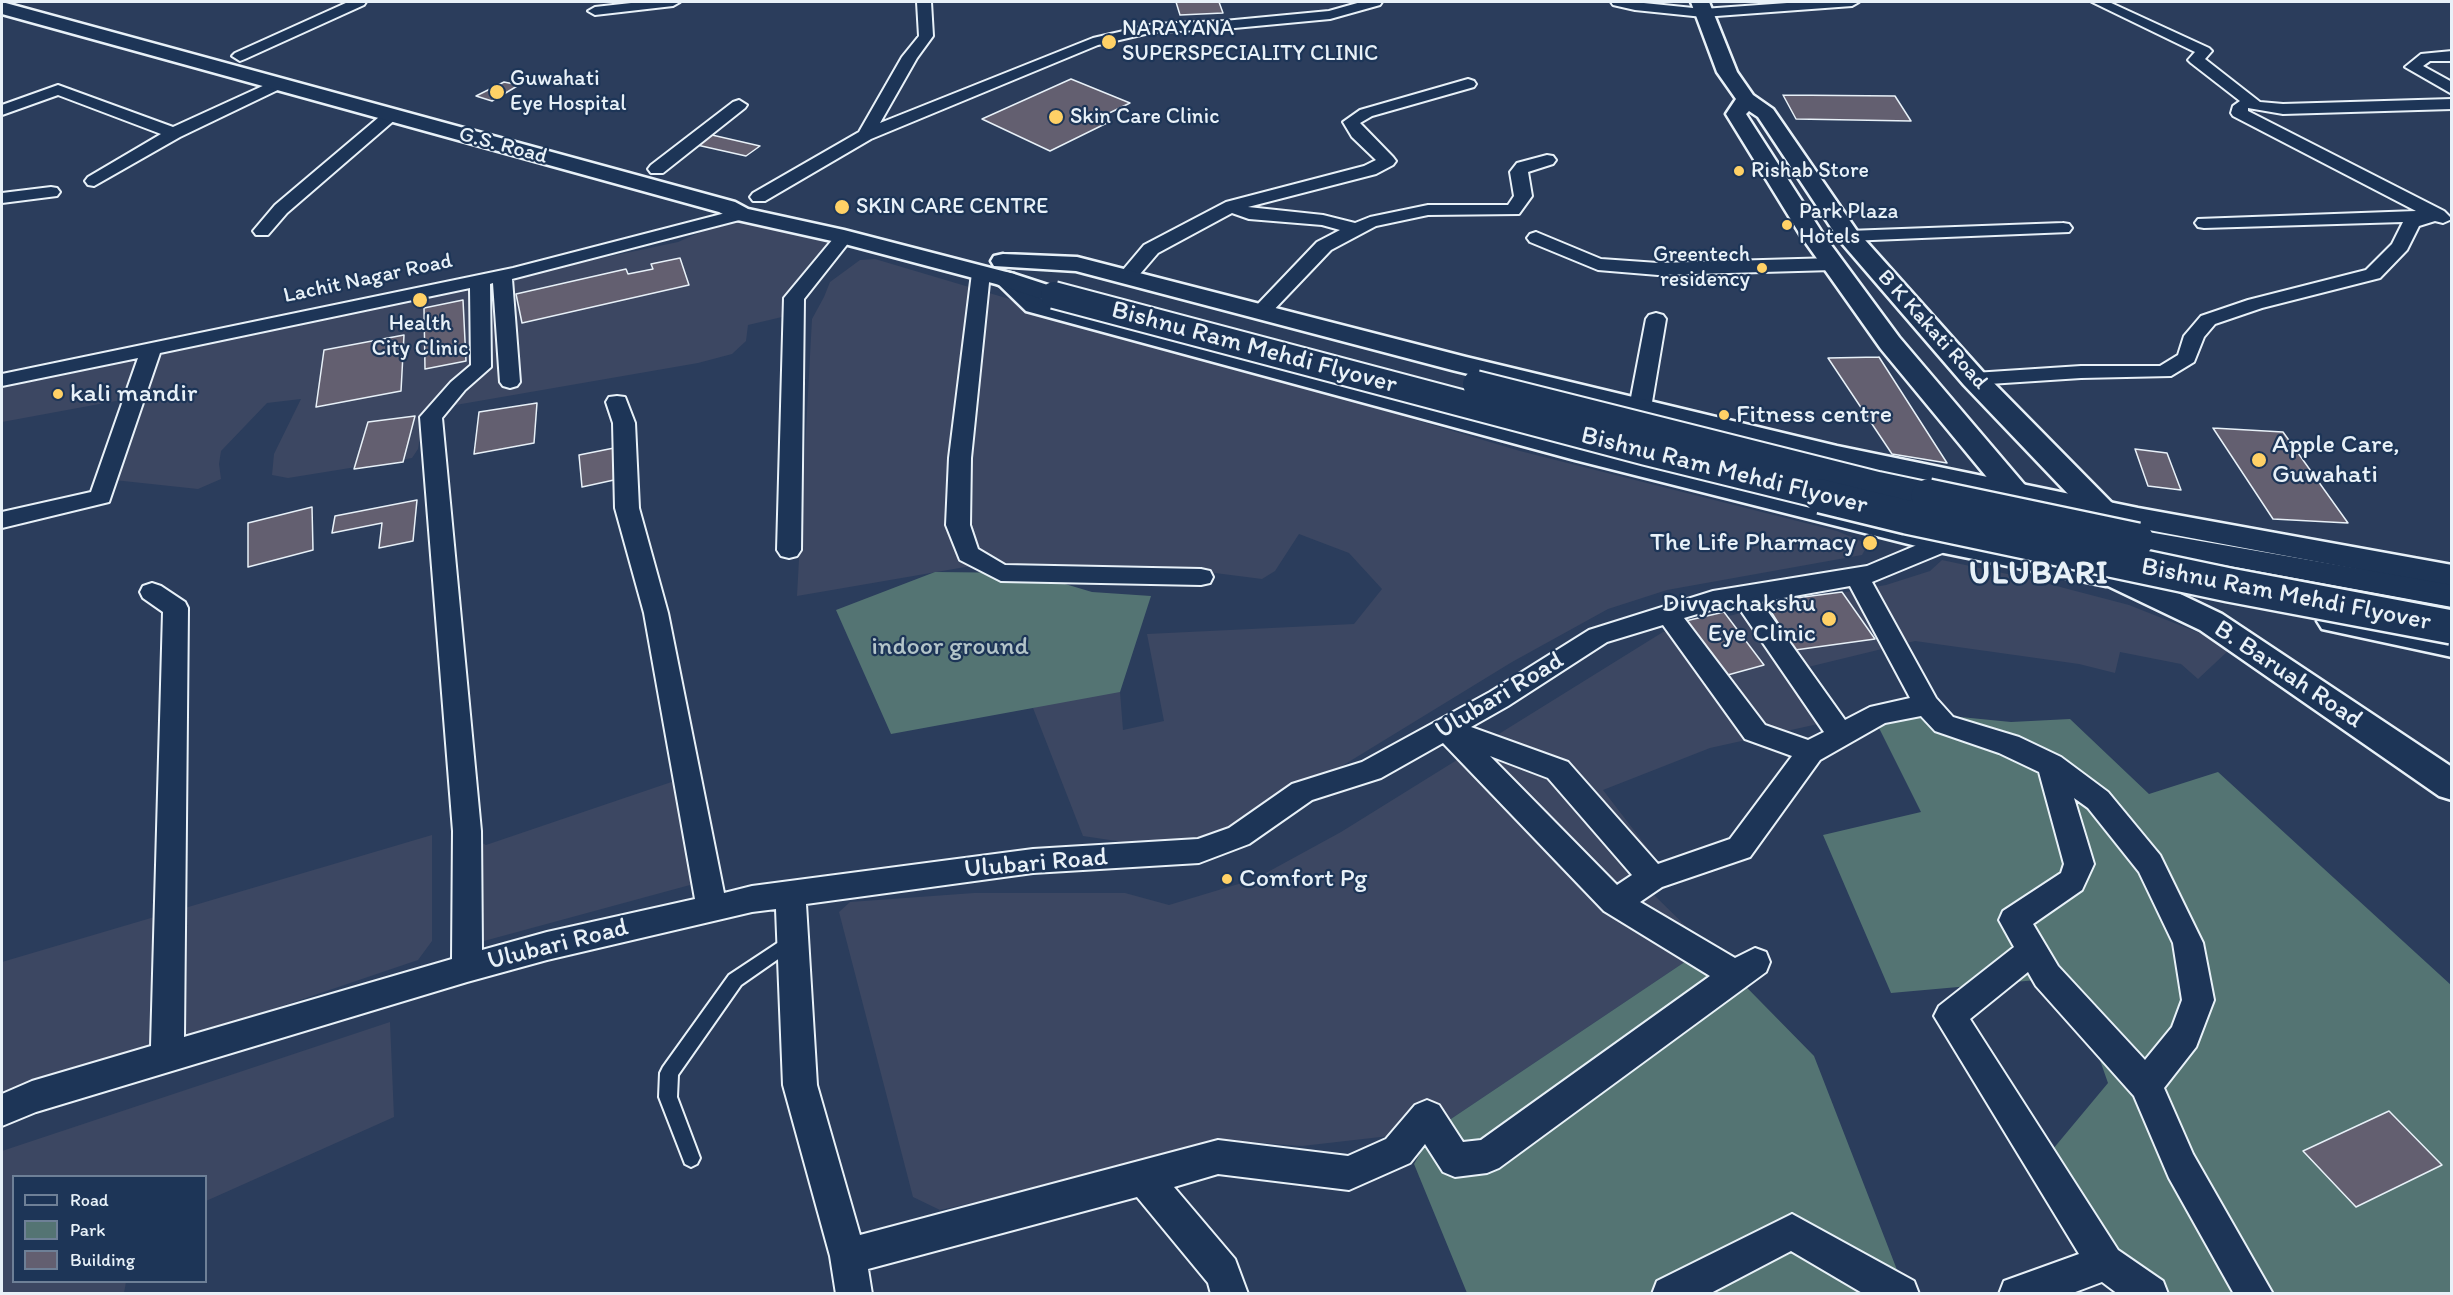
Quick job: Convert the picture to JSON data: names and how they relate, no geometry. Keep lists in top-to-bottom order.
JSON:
{
  "streets": {
    "main road": [
      "G.S. Road",
      "B K Kakati Road",
      "Bishnu Ram Mehdi Flyover",
      "B. Baruah Road"
    ],
    "street": ["Lachit Nagar Road", "Ulubari Road"]
  },
  "crossings": [
    ["G.S. Road", "Lachit Nagar Road"],
    ["G.S. Road", "Bishnu Ram Mehdi Flyover"],
    ["B K Kakati Road", "B. Baruah Road"]
  ],
  "districts": ["ULUBARI"],
  "parks": ["indoor ground"],
  "places": [
    "NARAYANA SUPERSPECIALITY CLINIC",
    "Guwahati Eye Hospital",
    "Skin Care Clinic",
    "Rishab Store",
    "SKIN CARE CENTRE",
    "Park Plaza Hotels",
    "Greentech residency",
    "Health City Clinic",
    "kali mandir",
    "Fitness centre",
    "Apple Care, Guwahati",
    "The Life Pharmacy",
    "Divyachakshu Eye Clinic",
    "Comfort Pg"
  ],
  "legend": ["Road", "Park", "Building"]
}
